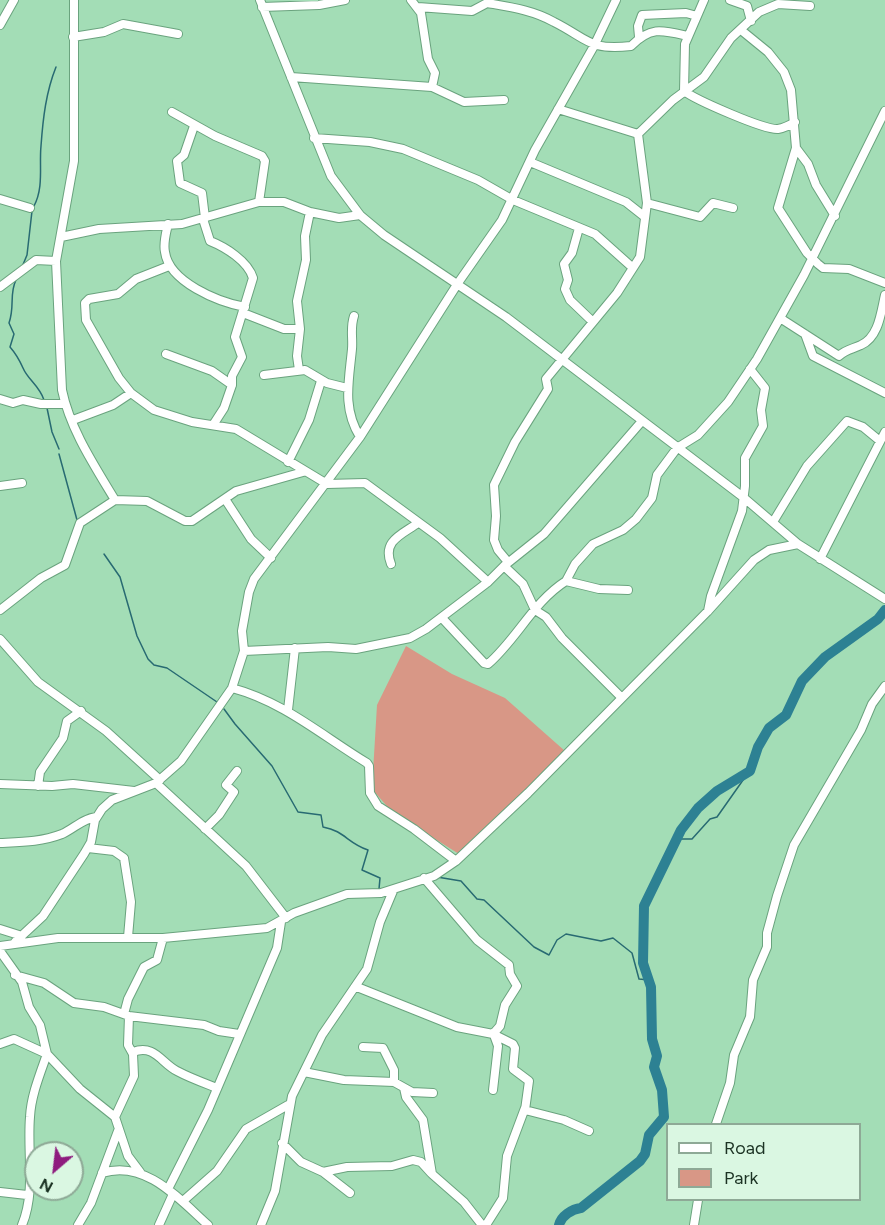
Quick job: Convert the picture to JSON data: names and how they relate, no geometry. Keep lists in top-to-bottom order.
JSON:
{
  "legend": ["Road", "Park"],
  "north": "bottom left"
}
